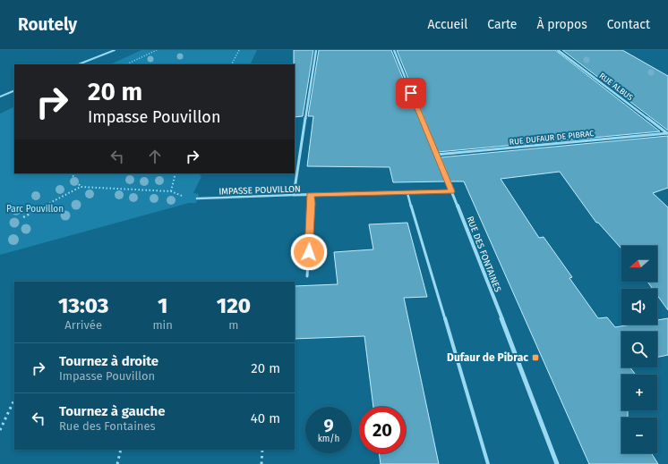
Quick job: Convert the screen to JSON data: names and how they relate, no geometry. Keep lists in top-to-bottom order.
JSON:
{
  "streets": {
    "street": [
      "RUE ALBUS",
      "RUE DUFAUR DE PIBRAC",
      "IMPASSE POUVILLON",
      "RUE DES FONTAINES"
    ]
  },
  "crossings": [
    ["RUE ALBUS", "RUE DUFAUR DE PIBRAC"],
    ["RUE DUFAUR DE PIBRAC", "RUE DES FONTAINES"],
    ["IMPASSE POUVILLON", "RUE DES FONTAINES"]
  ],
  "parks": ["Parc Pouvillon"],
  "places": {
    "transit": ["Dufaur de Pibrac"]
  },
  "north": "left",
  "page": {
    "header": "Routely",
    "nav": [
      "Accueil",
      "Carte",
      "À propos",
      "Contact"
    ],
    "turn": ["20 m", "Impasse Pouvillon"],
    "map_buttons": ["+", "−"],
    "eta": [
      "13:03",
      "Arrivée",
      "1",
      "min",
      "120",
      "m"
    ],
    "list": [
      {
        "name": "Tournez à droite",
        "note": "Impasse Pouvillon",
        "value": "20 m"
      },
      {
        "name": "Tournez à gauche",
        "note": "Rue des Fontaines",
        "value": "40 m"
      }
    ],
    "speed": "9 km/h",
    "limit": "20"
  }
}
